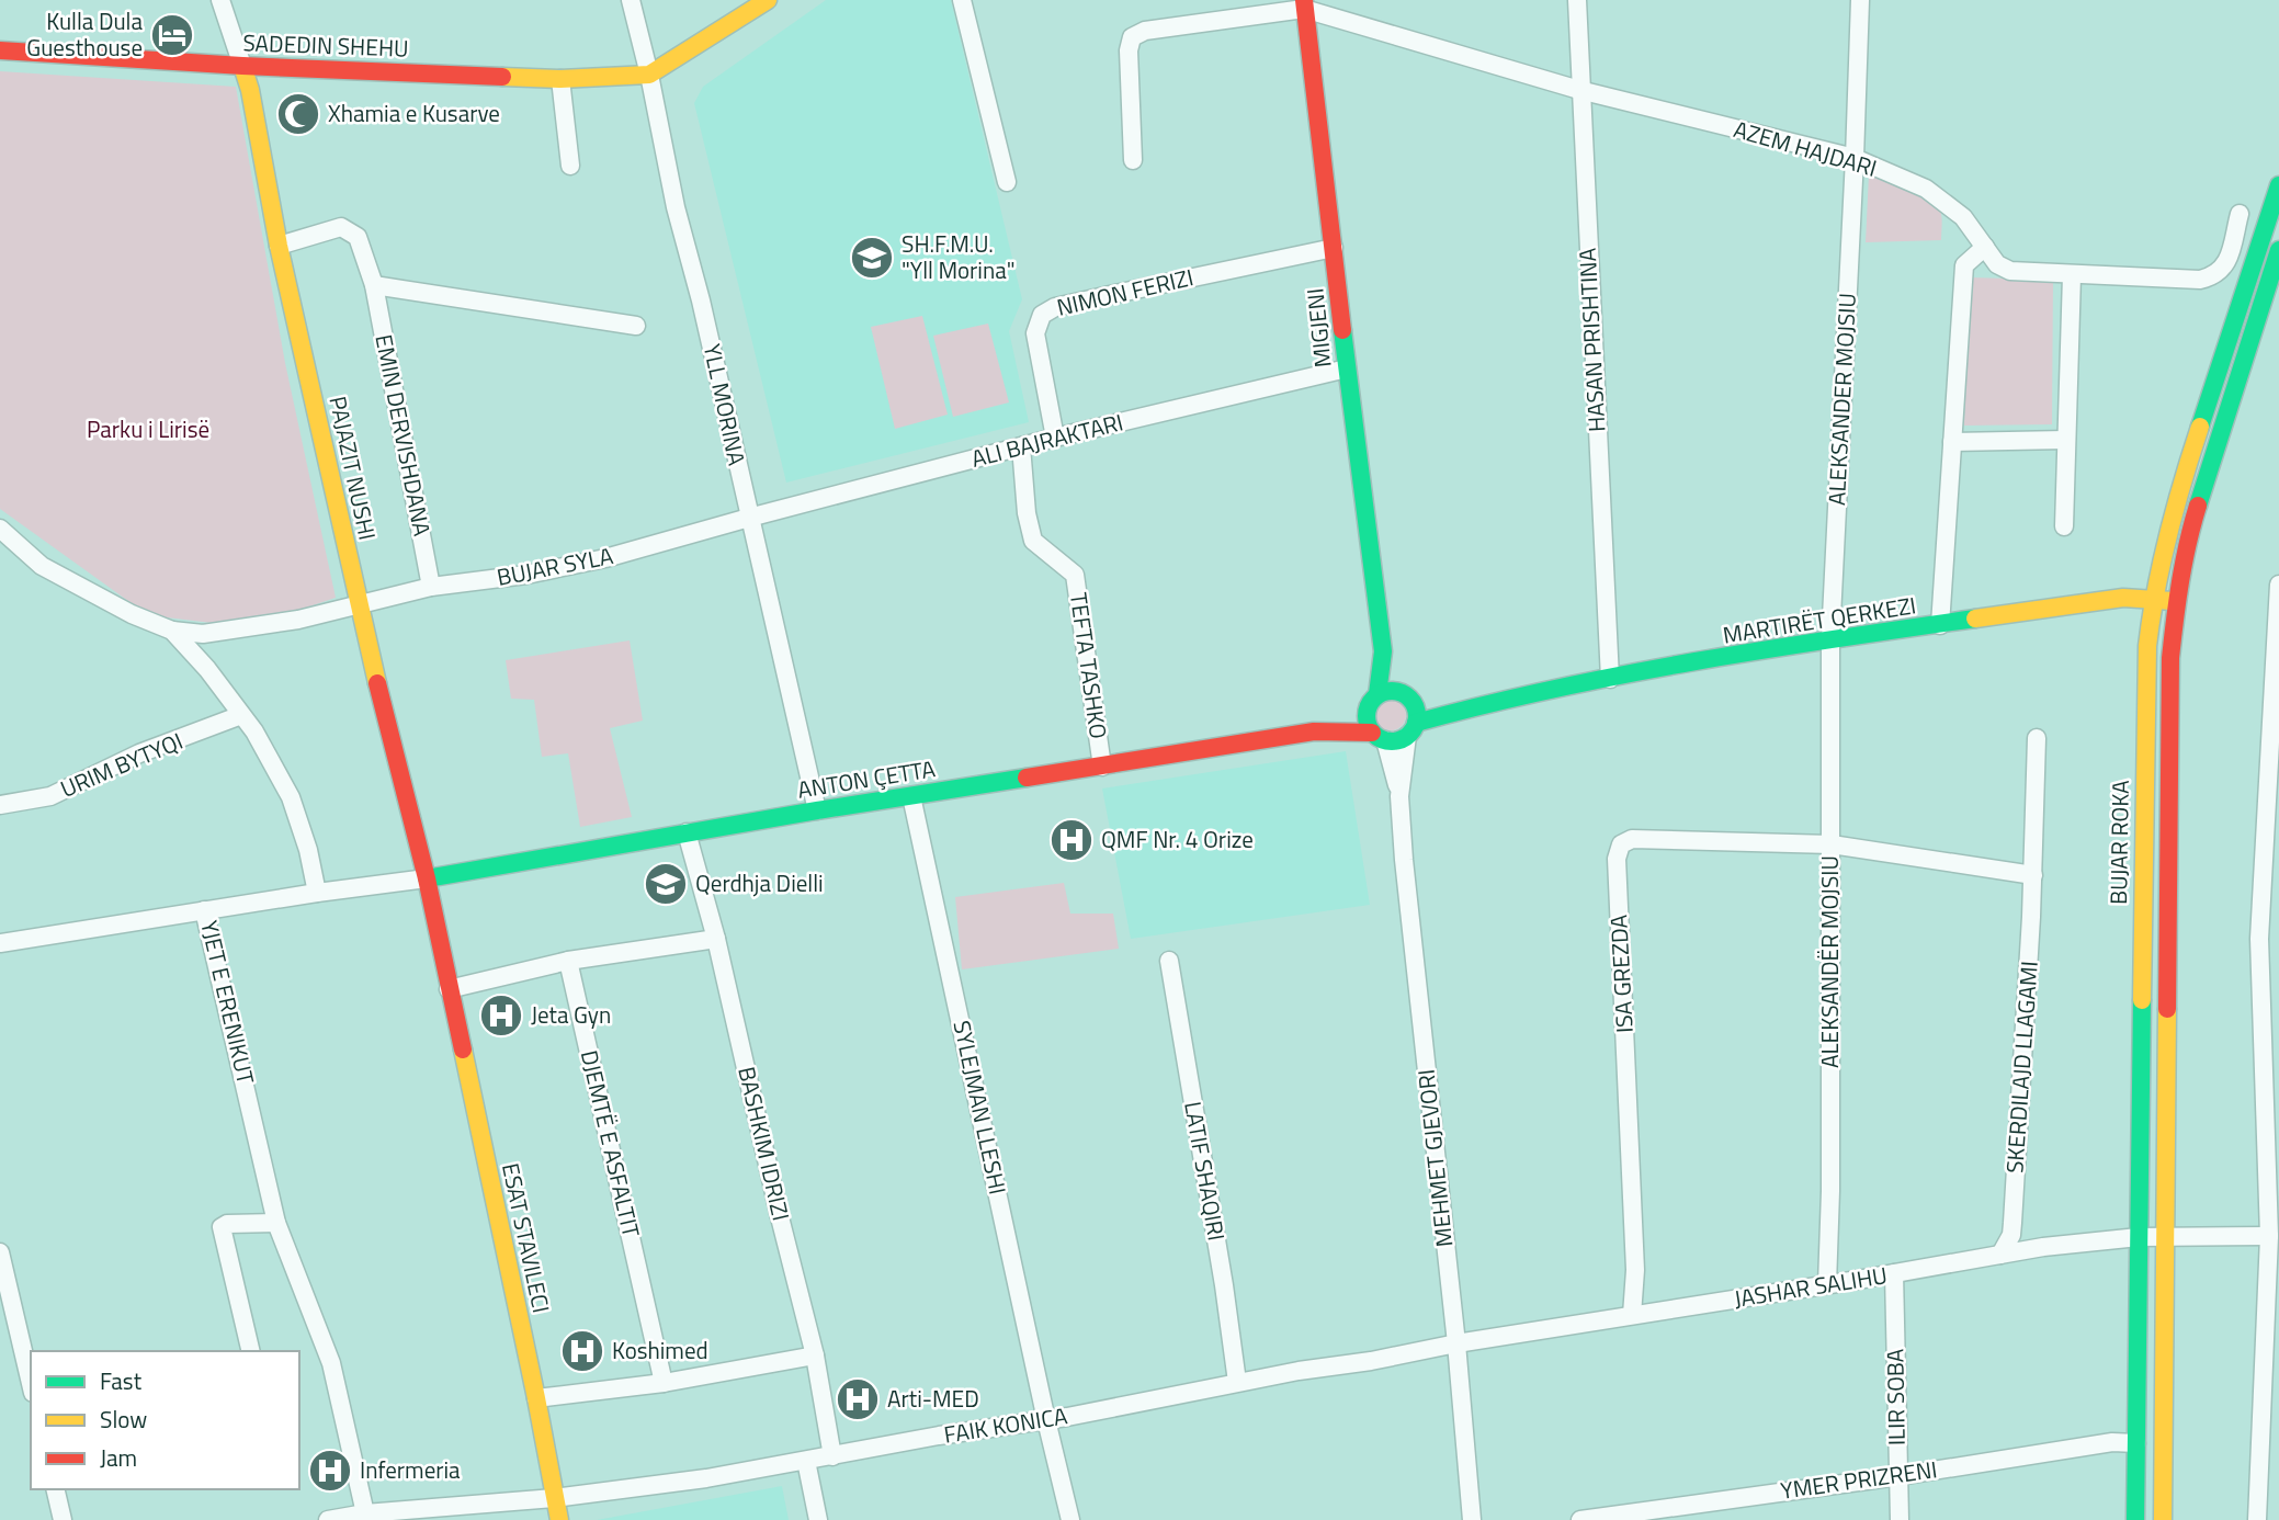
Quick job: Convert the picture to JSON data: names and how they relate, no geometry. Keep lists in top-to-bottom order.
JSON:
{
  "streets": {
    "street": [
      "SADEDIN SHEHU",
      "AZEM HAJDARI",
      "NIMON FERIZI",
      "MIGJENI",
      "HASAN PRISHTINA",
      "ALEKSANDER MOJSIU",
      "YLL MORINA",
      "EMIN DERVISHDANA",
      "ALI BAJRAKTARI",
      "PAJAZIT NUSHI",
      "BUJAR SYLA",
      "MARTIRËT QERKEZI",
      "TEFTA TASHKO",
      "URIM BYTYQI",
      "ANTON ÇETTA",
      "BUJAR ROKA",
      "ALEKSANDËR MOJSIU",
      "ISA GREZDA",
      "YJET E ERENIKUT",
      "SKERDILAJD LLAGAMI",
      "SYLEJMAN LLESHI",
      "DJEMTË E ASFALTIT",
      "BASHKIM IDRIZI",
      "MEHMET GJEVORI",
      "LATIF SHAQIRI",
      "ESAT STAVILECI",
      "JASHAR SALIHU",
      "ILIR SOBA",
      "FAIK KONICA",
      "YMER PRIZRENI"
    ]
  },
  "crossings": [
    ["SADEDIN SHEHU", "YLL MORINA"],
    ["SADEDIN SHEHU", "PAJAZIT NUSHI"],
    ["AZEM HAJDARI", "MIGJENI"],
    ["AZEM HAJDARI", "HASAN PRISHTINA"],
    ["AZEM HAJDARI", "ALEKSANDER MOJSIU"],
    ["NIMON FERIZI", "MIGJENI"],
    ["NIMON FERIZI", "ALI BAJRAKTARI"],
    ["MIGJENI", "ALI BAJRAKTARI"],
    ["MIGJENI", "MARTIRËT QERKEZI"],
    ["MIGJENI", "ANTON ÇETTA"],
    ["MIGJENI", "MEHMET GJEVORI"],
    ["HASAN PRISHTINA", "MARTIRËT QERKEZI"],
    ["ALEKSANDER MOJSIU", "MARTIRËT QERKEZI"],
    ["ALEKSANDER MOJSIU", "ALEKSANDËR MOJSIU"],
    ["YLL MORINA", "ALI BAJRAKTARI"],
    ["YLL MORINA", "BUJAR SYLA"],
    ["YLL MORINA", "ANTON ÇETTA"],
    ["EMIN DERVISHDANA", "PAJAZIT NUSHI"],
    ["EMIN DERVISHDANA", "BUJAR SYLA"],
    ["ALI BAJRAKTARI", "BUJAR SYLA"],
    ["ALI BAJRAKTARI", "TEFTA TASHKO"],
    ["PAJAZIT NUSHI", "BUJAR SYLA"],
    ["PAJAZIT NUSHI", "ANTON ÇETTA"],
    ["PAJAZIT NUSHI", "YJET E ERENIKUT"],
    ["PAJAZIT NUSHI", "ESAT STAVILECI"],
    ["MARTIRËT QERKEZI", "ANTON ÇETTA"],
    ["MARTIRËT QERKEZI", "BUJAR ROKA"],
    ["MARTIRËT QERKEZI", "ALEKSANDËR MOJSIU"],
    ["MARTIRËT QERKEZI", "MEHMET GJEVORI"],
    ["TEFTA TASHKO", "ANTON ÇETTA"],
    ["ANTON ÇETTA", "YJET E ERENIKUT"],
    ["ANTON ÇETTA", "SYLEJMAN LLESHI"],
    ["ANTON ÇETTA", "BASHKIM IDRIZI"],
    ["ANTON ÇETTA", "MEHMET GJEVORI"],
    ["ANTON ÇETTA", "ESAT STAVILECI"],
    ["BUJAR ROKA", "JASHAR SALIHU"],
    ["BUJAR ROKA", "YMER PRIZRENI"],
    ["ALEKSANDËR MOJSIU", "ISA GREZDA"],
    ["ALEKSANDËR MOJSIU", "JASHAR SALIHU"],
    ["ISA GREZDA", "JASHAR SALIHU"],
    ["YJET E ERENIKUT", "ESAT STAVILECI"],
    ["YJET E ERENIKUT", "FAIK KONICA"],
    ["SKERDILAJD LLAGAMI", "JASHAR SALIHU"],
    ["SYLEJMAN LLESHI", "FAIK KONICA"],
    ["BASHKIM IDRIZI", "FAIK KONICA"],
    ["MEHMET GJEVORI", "JASHAR SALIHU"],
    ["MEHMET GJEVORI", "FAIK KONICA"],
    ["LATIF SHAQIRI", "FAIK KONICA"],
    ["ESAT STAVILECI", "FAIK KONICA"],
    ["JASHAR SALIHU", "ILIR SOBA"],
    ["JASHAR SALIHU", "FAIK KONICA"],
    ["ILIR SOBA", "YMER PRIZRENI"]
  ],
  "parks": ["Parku i Lirisë"],
  "places": {
    "hotel": ["Kulla Dula Guesthouse"],
    "mosque": ["Xhamia e Kusarve"],
    "school or university": ["SH.F.M.U. \"Yll Morina\"", "Qerdhja Dielli"],
    "hospital": [
      "QMF Nr. 4 Orize",
      "Jeta Gyn",
      "Koshimed",
      "Arti-MED",
      "Infermeria"
    ]
  },
  "legend": ["Fast", "Slow", "Jam"]
}
